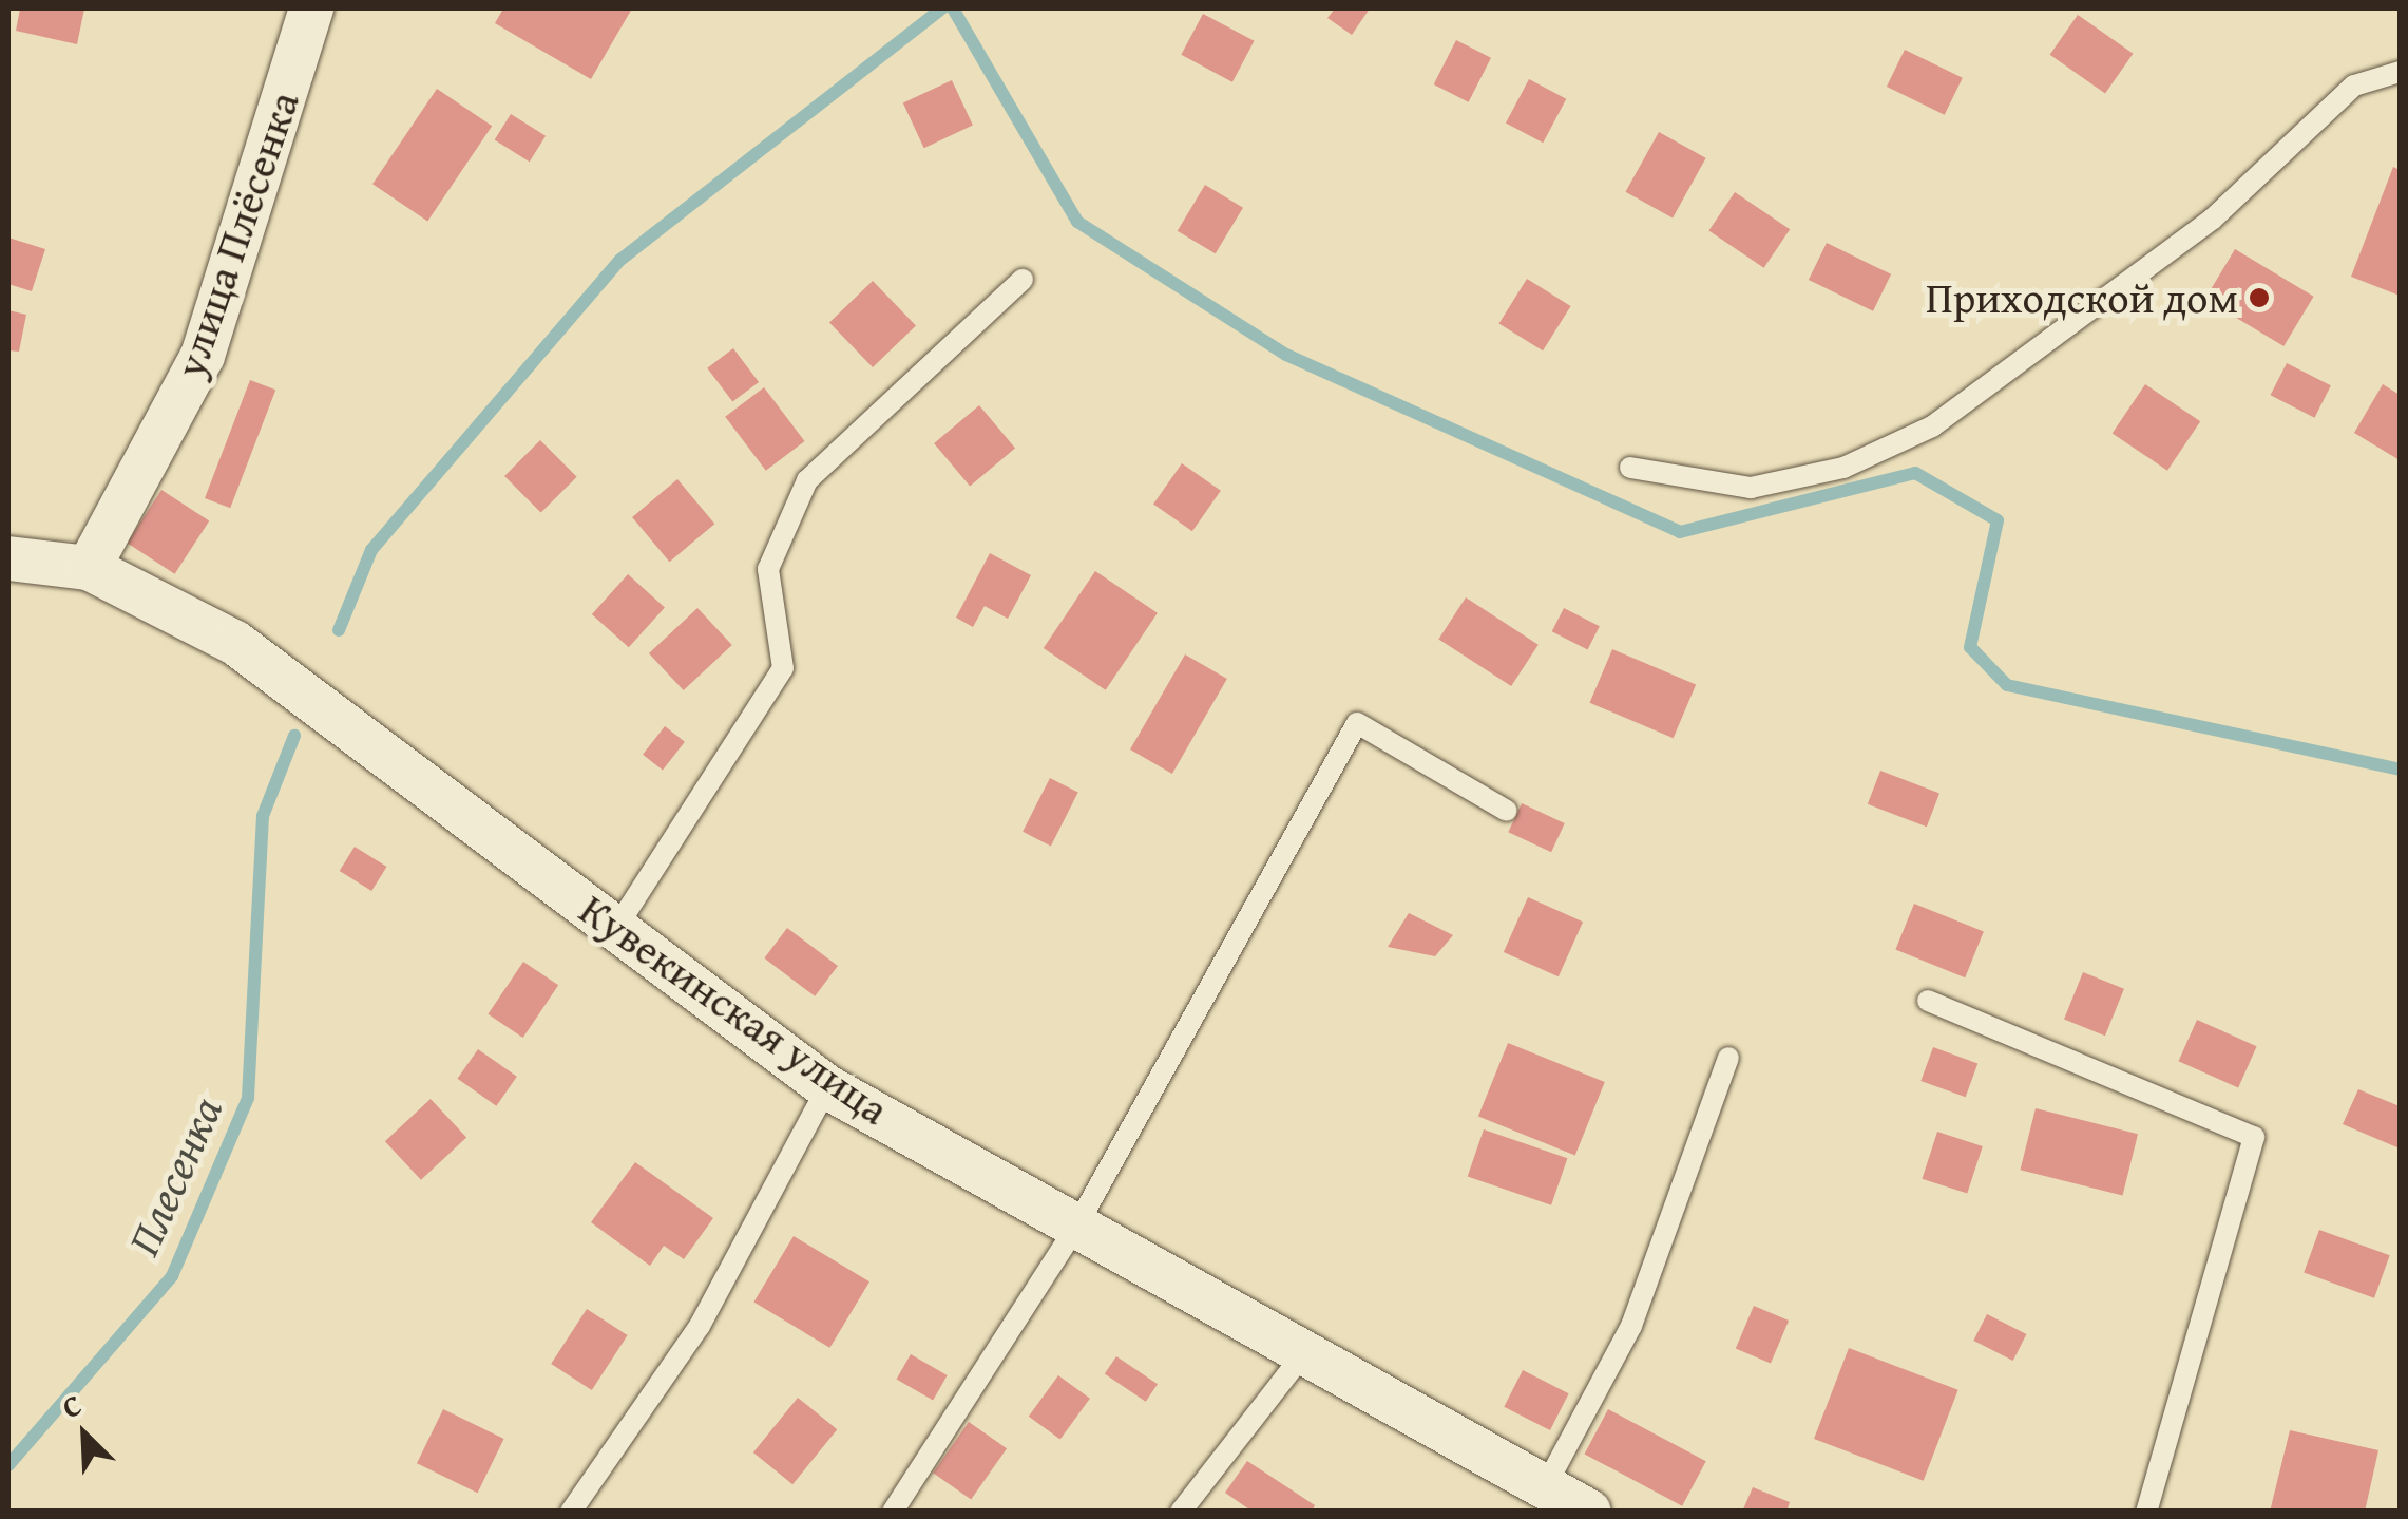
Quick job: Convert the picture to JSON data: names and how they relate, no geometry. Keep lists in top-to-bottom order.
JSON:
{
  "streets": {
    "street": ["улица Плёсенка", "Кувекинская улица"]
  },
  "crossings": [
    ["улица Плёсенка", "Кувекинская улица"]
  ],
  "water": ["Плесенка"],
  "places": ["Приходской дом"],
  "north": "top left"
}
